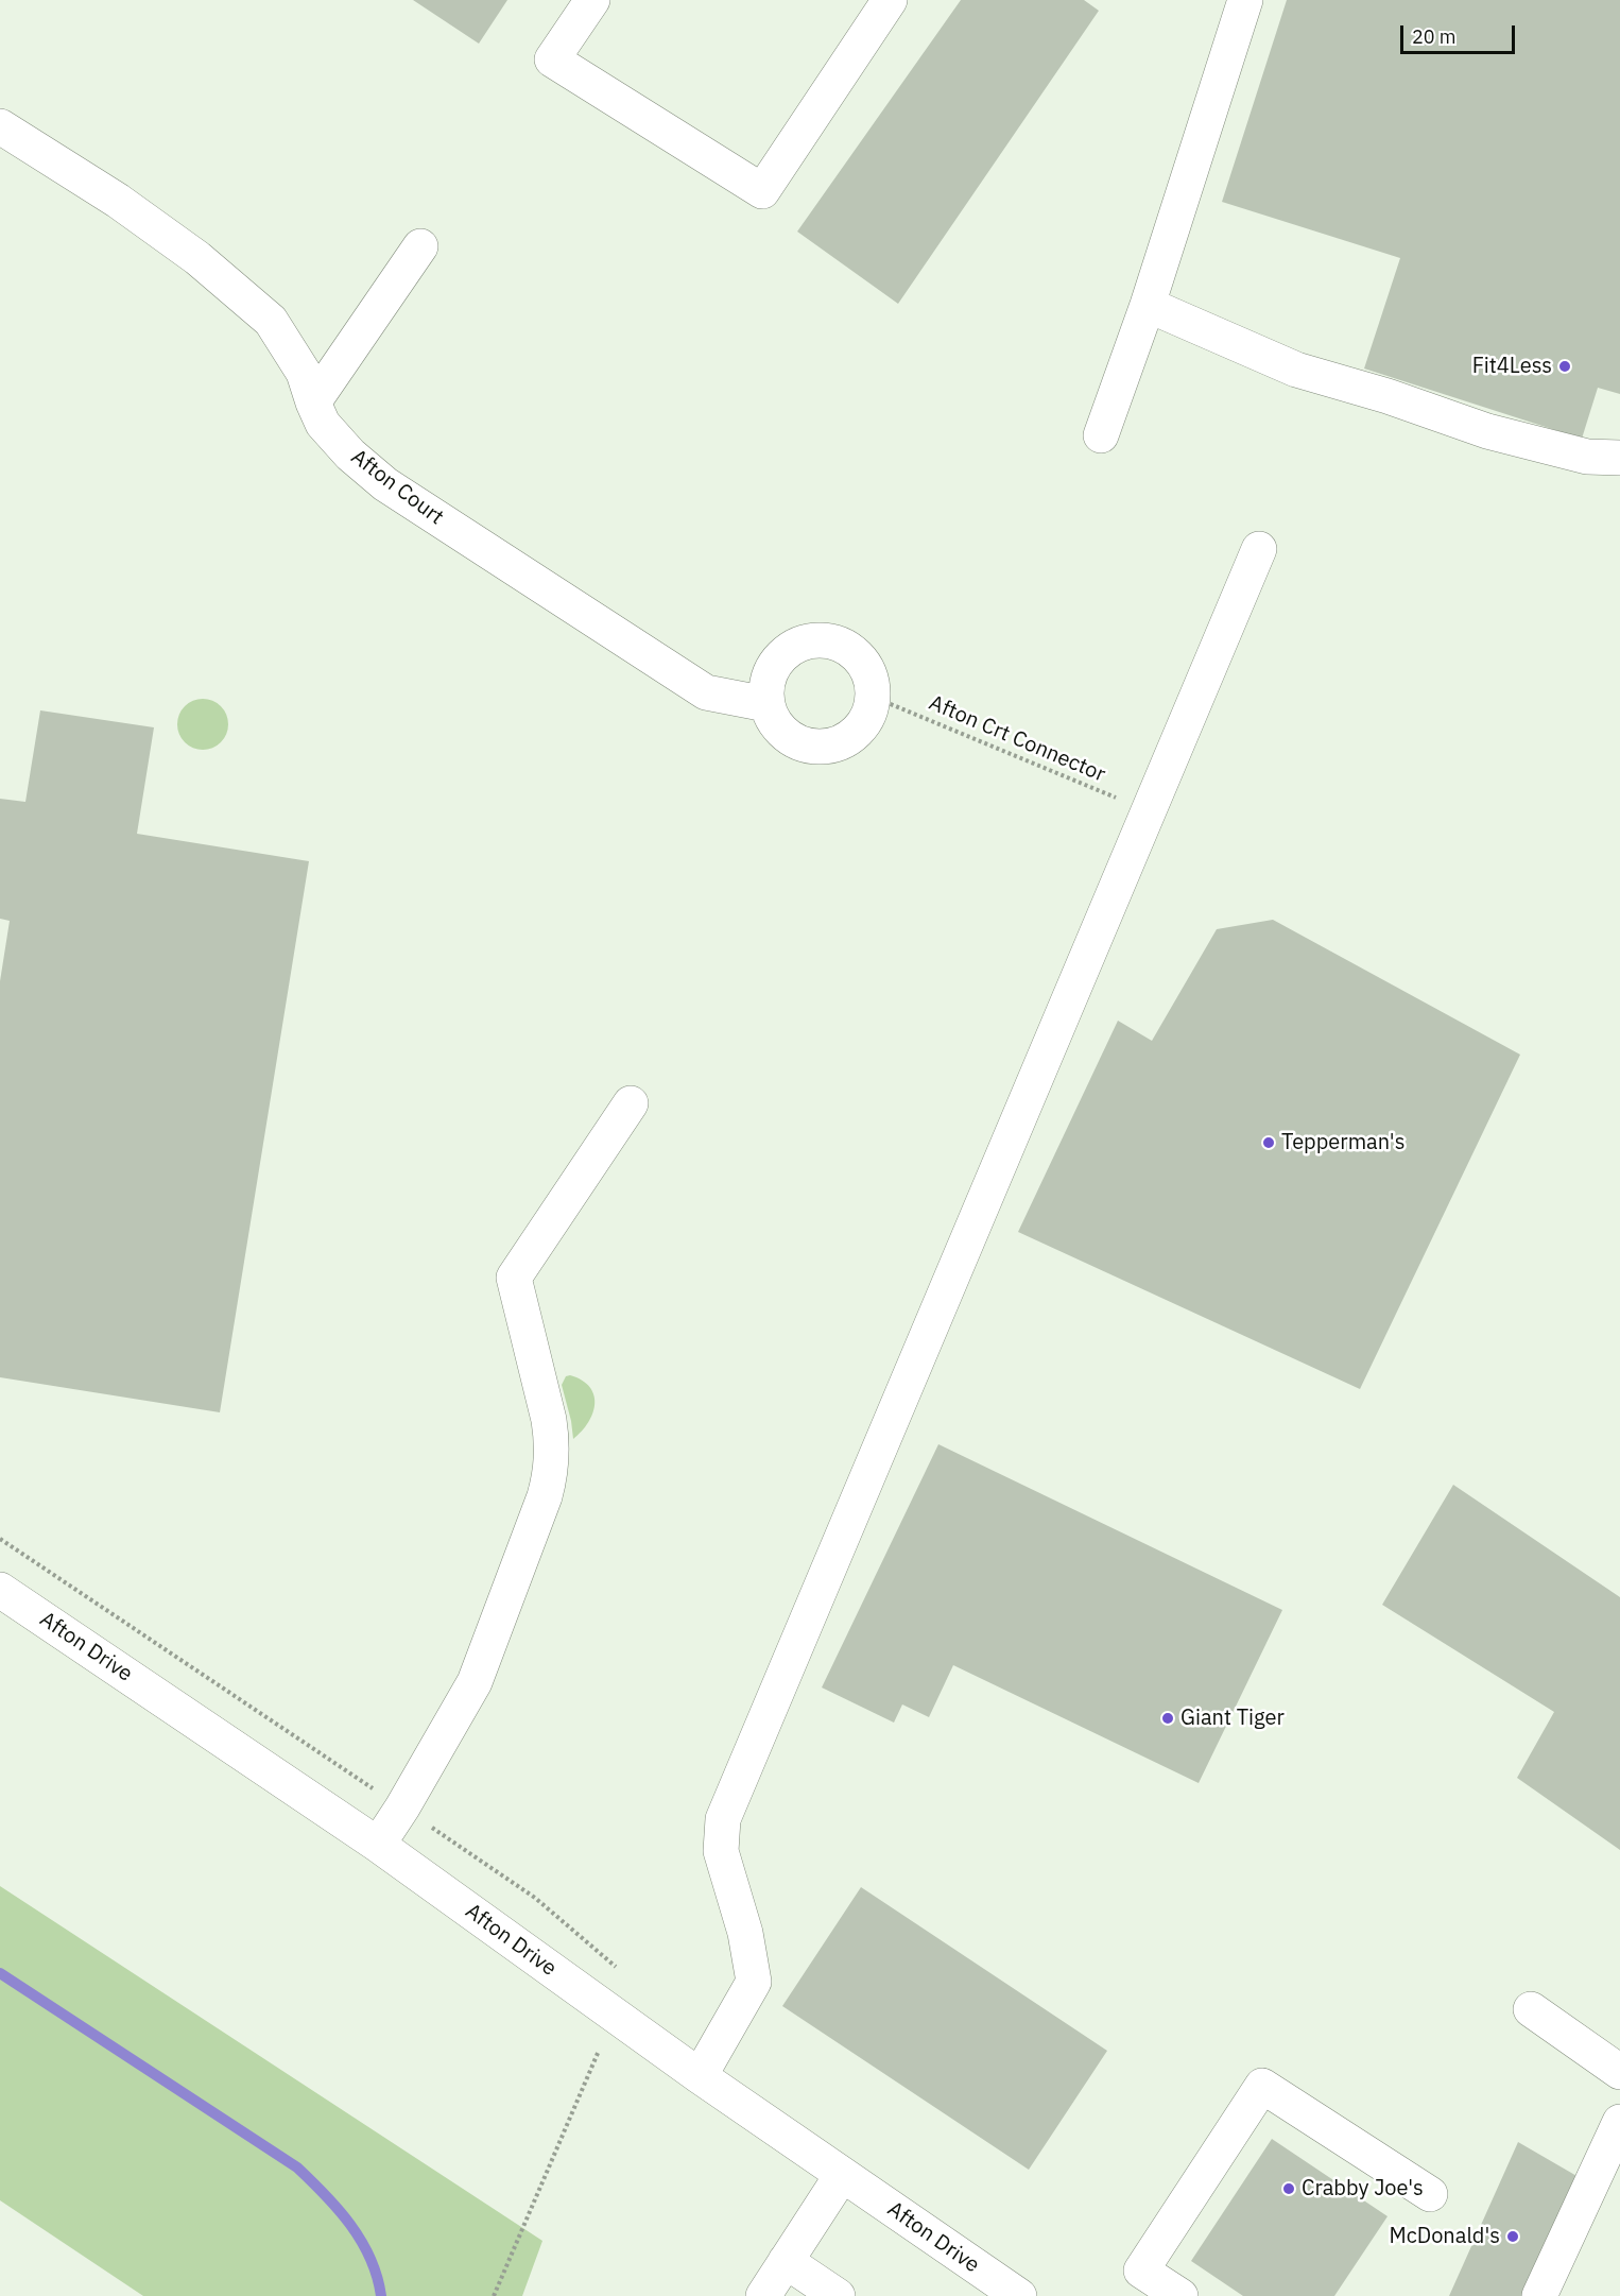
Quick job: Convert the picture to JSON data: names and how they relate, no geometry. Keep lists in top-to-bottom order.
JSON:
{
  "streets": {
    "street": ["Afton Court", "Afton Drive"],
    "path": ["Afton Crt Connector"]
  },
  "crossings": [
    ["Afton Court", "Afton Crt Connector"]
  ],
  "places": [
    "Fit4Less",
    "Tepperman's",
    "Giant Tiger",
    "Crabby Joe's",
    "McDonald's"
  ],
  "scale_bar": "20 m"
}
